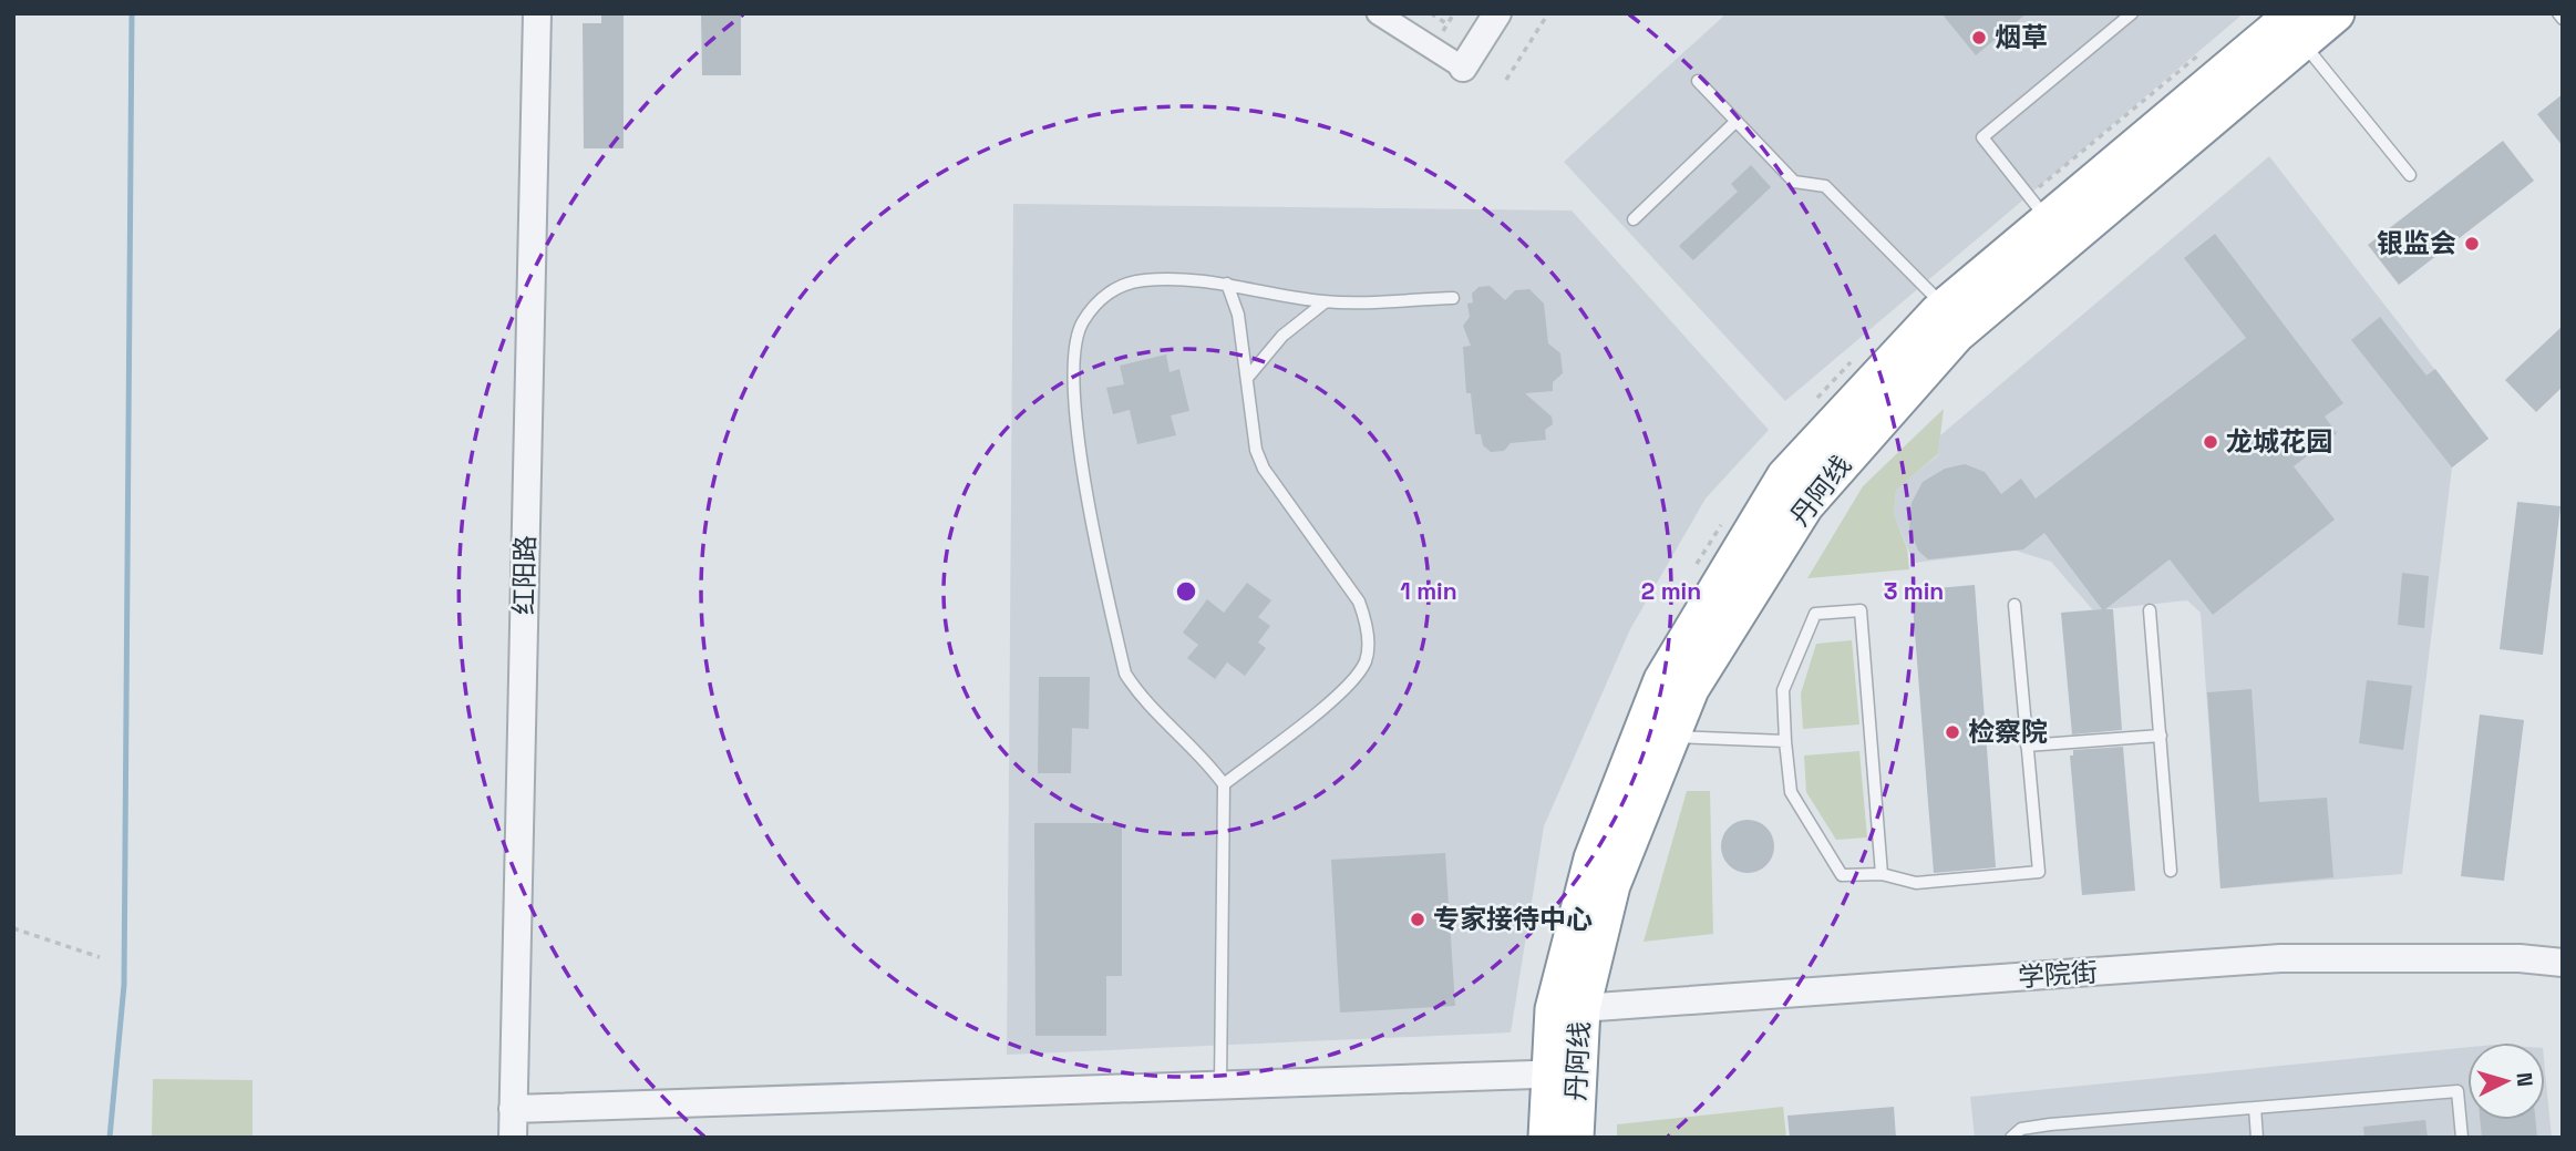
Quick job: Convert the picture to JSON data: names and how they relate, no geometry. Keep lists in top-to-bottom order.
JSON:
{
  "streets": {
    "highway": ["丹阿线"],
    "street": ["红阳路", "学院街"]
  },
  "crossings": [
    ["丹阿线", "学院街"]
  ],
  "places": [
    "烟草",
    "银监会",
    "龙城花园",
    "检察院",
    "专家接待中心"
  ],
  "north": "right",
  "rings": ["1 min", "2 min", "3 min"]
}
